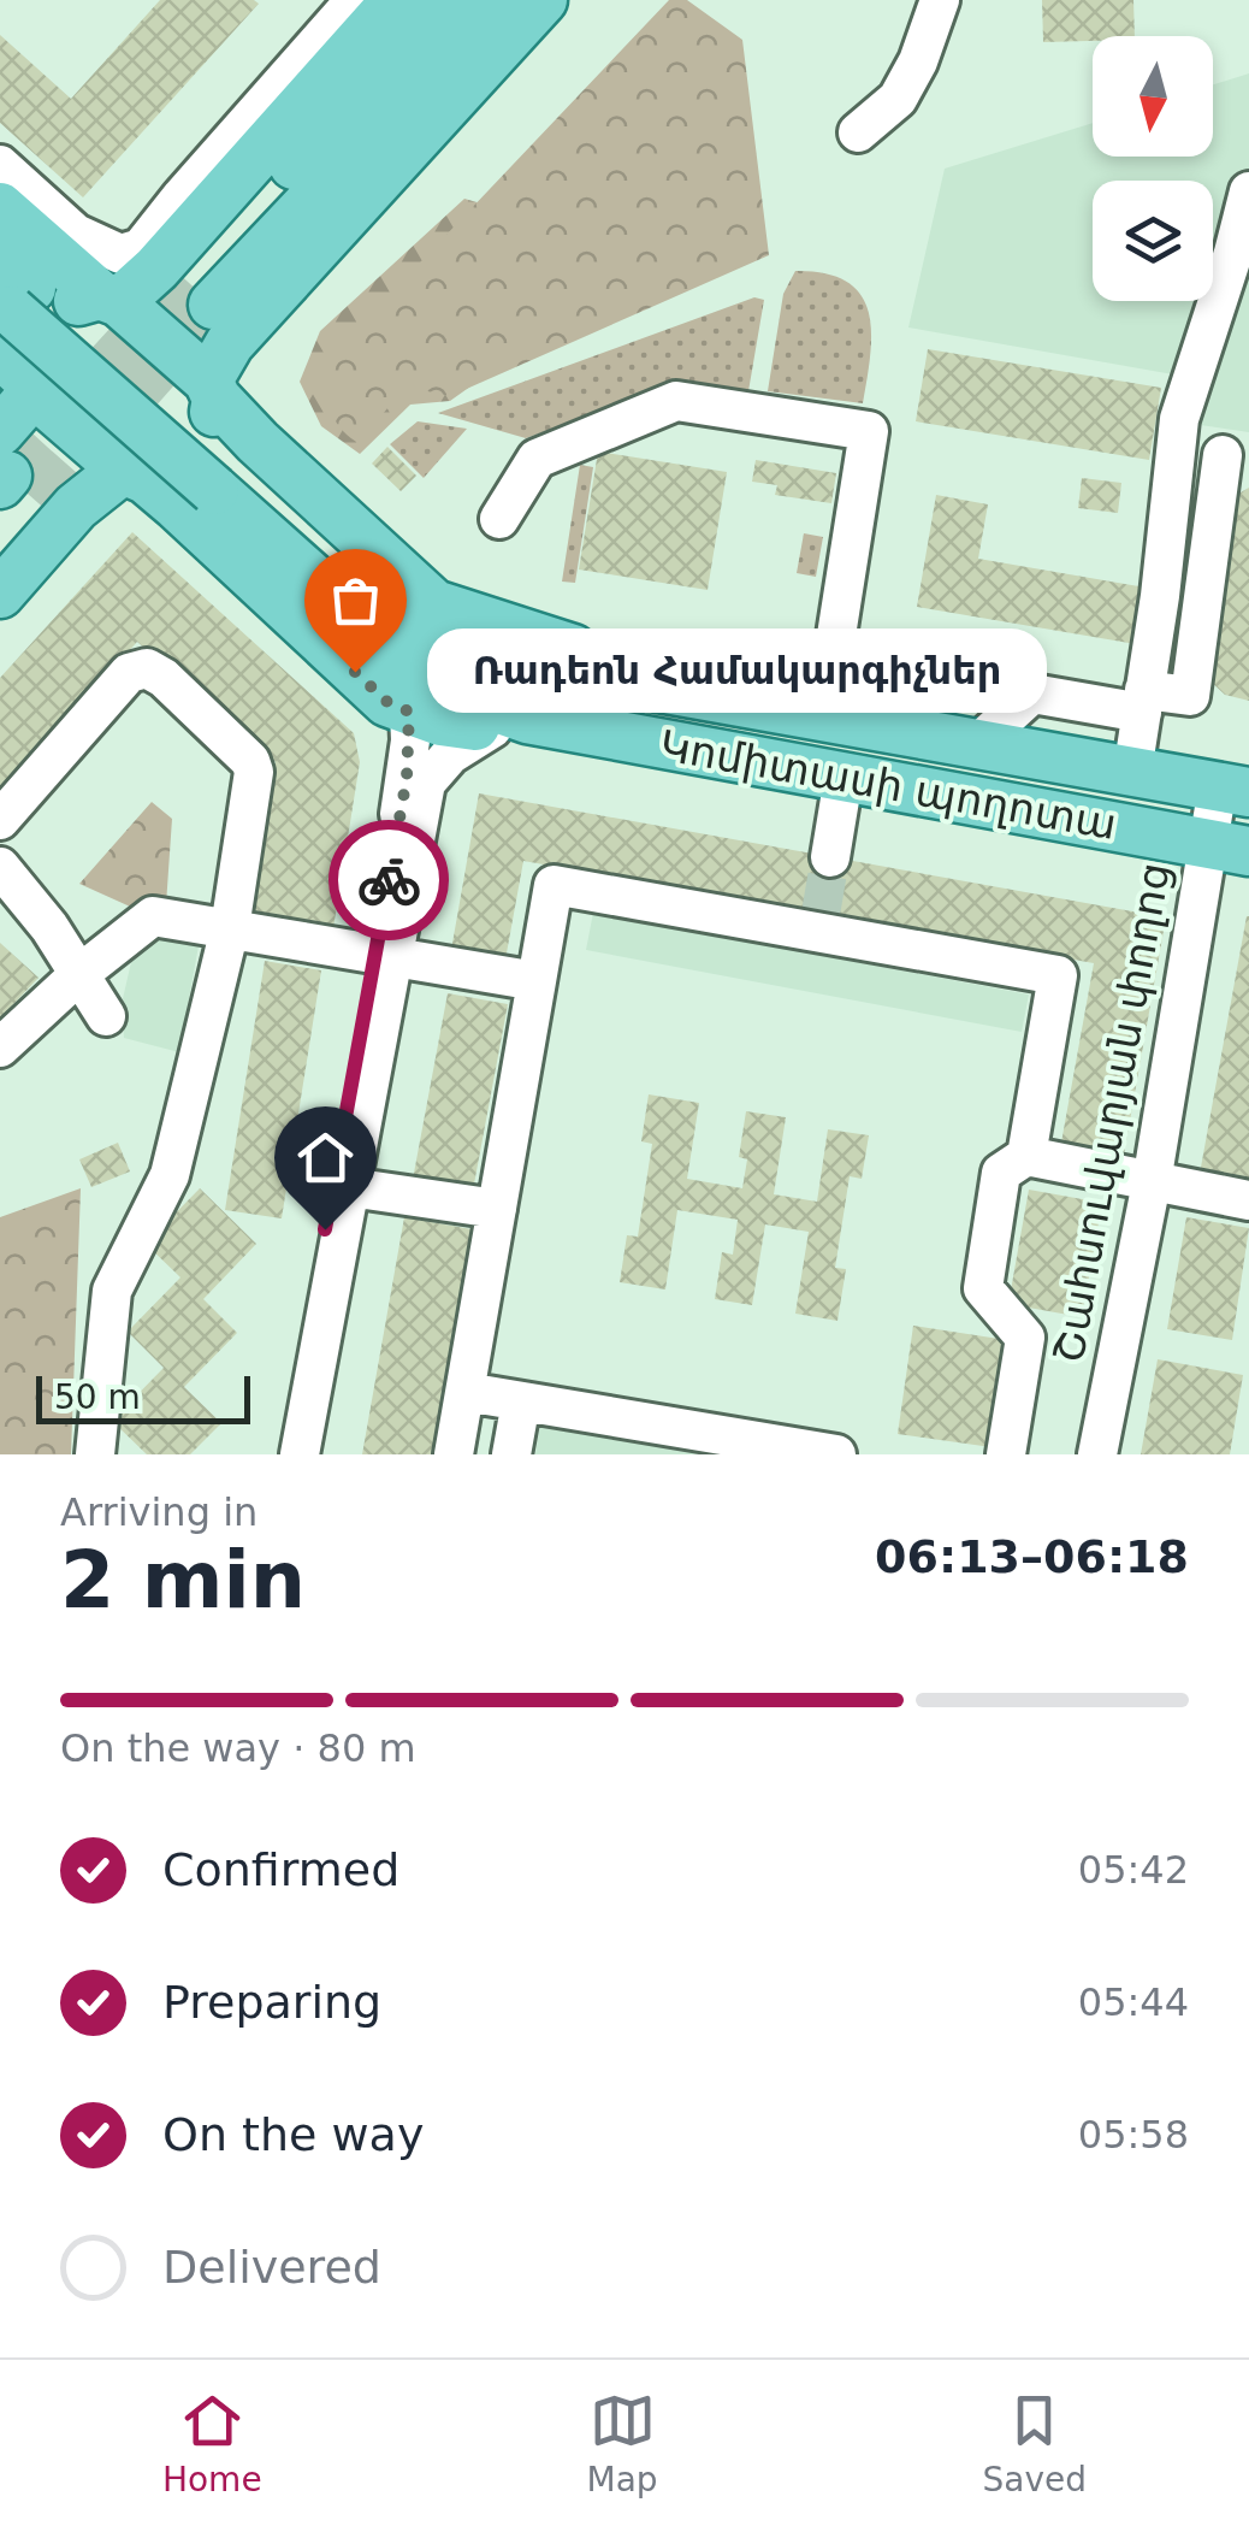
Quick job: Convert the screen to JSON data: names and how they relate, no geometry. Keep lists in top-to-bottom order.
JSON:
{
  "streets": {
    "main road": ["Կոմիտասի պողոտա"],
    "street": ["Շահսուվարյան փողոց"]
  },
  "crossings": [
    ["Կոմիտասի պողոտա", "Շահսուվարյան փողոց"]
  ],
  "places": ["Ռադեոն Համակարգիչներ"],
  "scale_bar": "50 m",
  "north": "bottom",
  "page": {
    "bubble": "Ռադեոն Համակարգիչներ",
    "scale": "50 m",
    "heading": ["2 min", "Arriving in", "06:13–06:18"],
    "bar": "On the way · 80 m",
    "list": [
      ["Confirmed", "05:42"],
      ["Preparing", "05:44"],
      ["On the way", "05:58"],
      "Delivered"
    ],
    "tabs": ["Home", "Map", "Saved"]
  }
}
